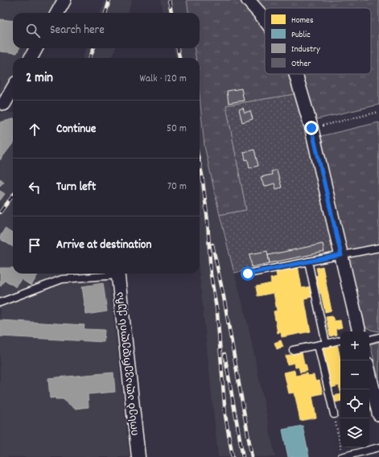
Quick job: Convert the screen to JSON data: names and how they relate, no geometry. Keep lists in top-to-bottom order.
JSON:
{
  "streets": {
    "street": ["იოსებ ალავერდელის ქუჩა"]
  },
  "legend": [
    "Homes",
    "Public",
    "Industry",
    "Other"
  ],
  "page": {
    "search": "Search here",
    "heading": ["2 min", "Walk · 120 m"],
    "list": [
      ["Continue", "50 m"],
      ["Turn left", "70 m"],
      "Arrive at destination"
    ],
    "map_buttons": ["+", "−"]
  }
}
